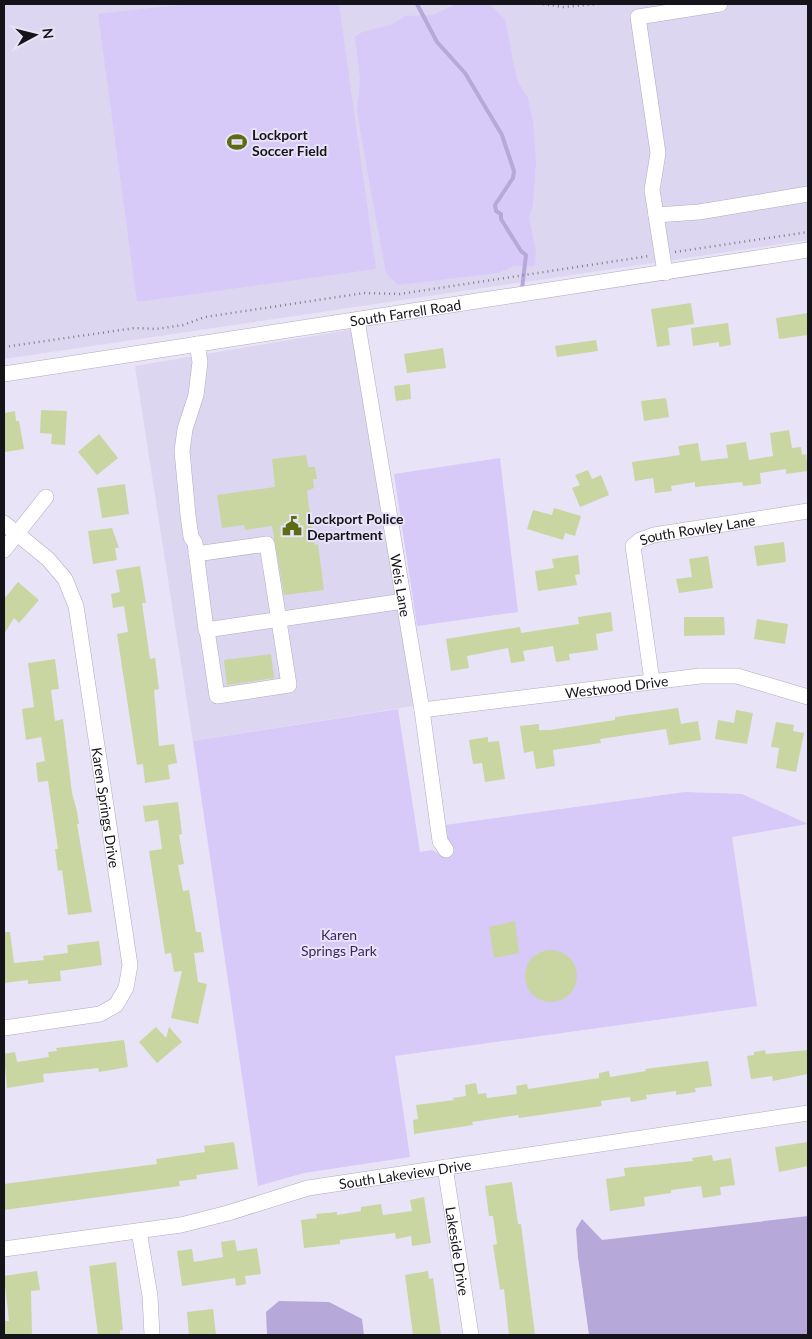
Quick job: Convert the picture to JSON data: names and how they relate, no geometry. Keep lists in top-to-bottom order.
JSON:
{
  "streets": {
    "street": [
      "South Farrell Road",
      "South Rowley Lane",
      "Weis Lane",
      "Westwood Drive",
      "Karen Springs Drive",
      "South Lakeview Drive",
      "Lakeside Drive"
    ]
  },
  "crossings": [
    ["South Farrell Road", "Weis Lane"],
    ["South Rowley Lane", "Westwood Drive"],
    ["Weis Lane", "Westwood Drive"],
    ["South Lakeview Drive", "Lakeside Drive"]
  ],
  "parks": ["Karen Springs Park"],
  "places": {
    "sports": ["Lockport Soccer Field"],
    "public building": ["Lockport Police Department"]
  },
  "north": "right"
}
